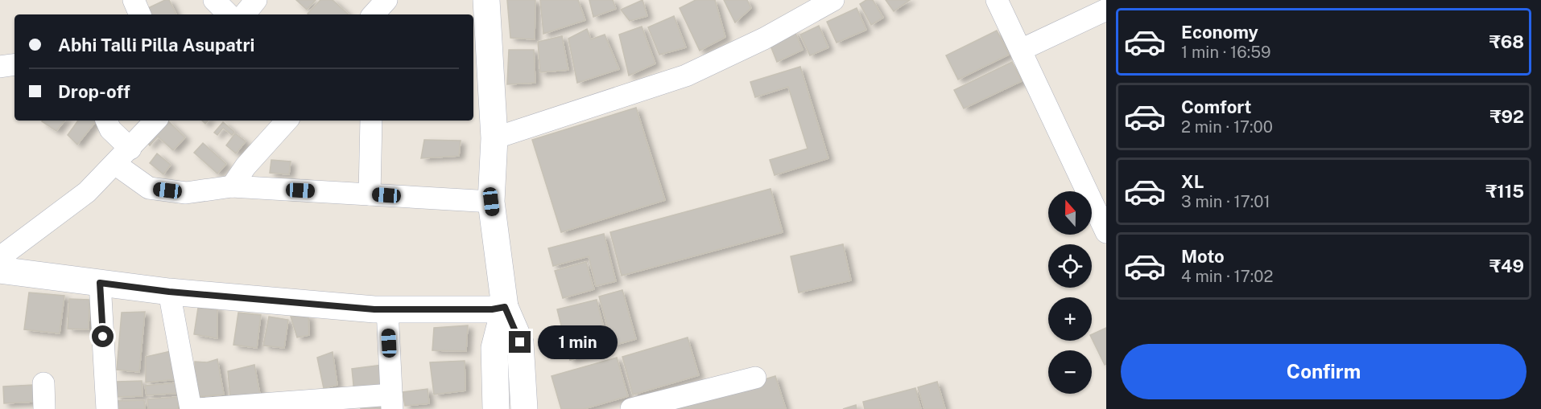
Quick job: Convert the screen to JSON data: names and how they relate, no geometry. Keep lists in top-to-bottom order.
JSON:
{
  "north": "top",
  "page": {
    "list": [
      {
        "name": "Economy",
        "note": "1 min · 16:59",
        "value": "₹68"
      },
      {
        "name": "Comfort",
        "note": "2 min · 17:00",
        "value": "₹92"
      },
      {
        "name": "XL",
        "note": "3 min · 17:01",
        "value": "₹115"
      },
      {
        "name": "Moto",
        "note": "4 min · 17:02",
        "value": "₹49"
      }
    ],
    "banner": ["Abhi Talli Pilla Asupatri", "Drop-off"],
    "map_buttons": ["+", "−"],
    "bubble": "1 min",
    "buttons": "Confirm"
  }
}
